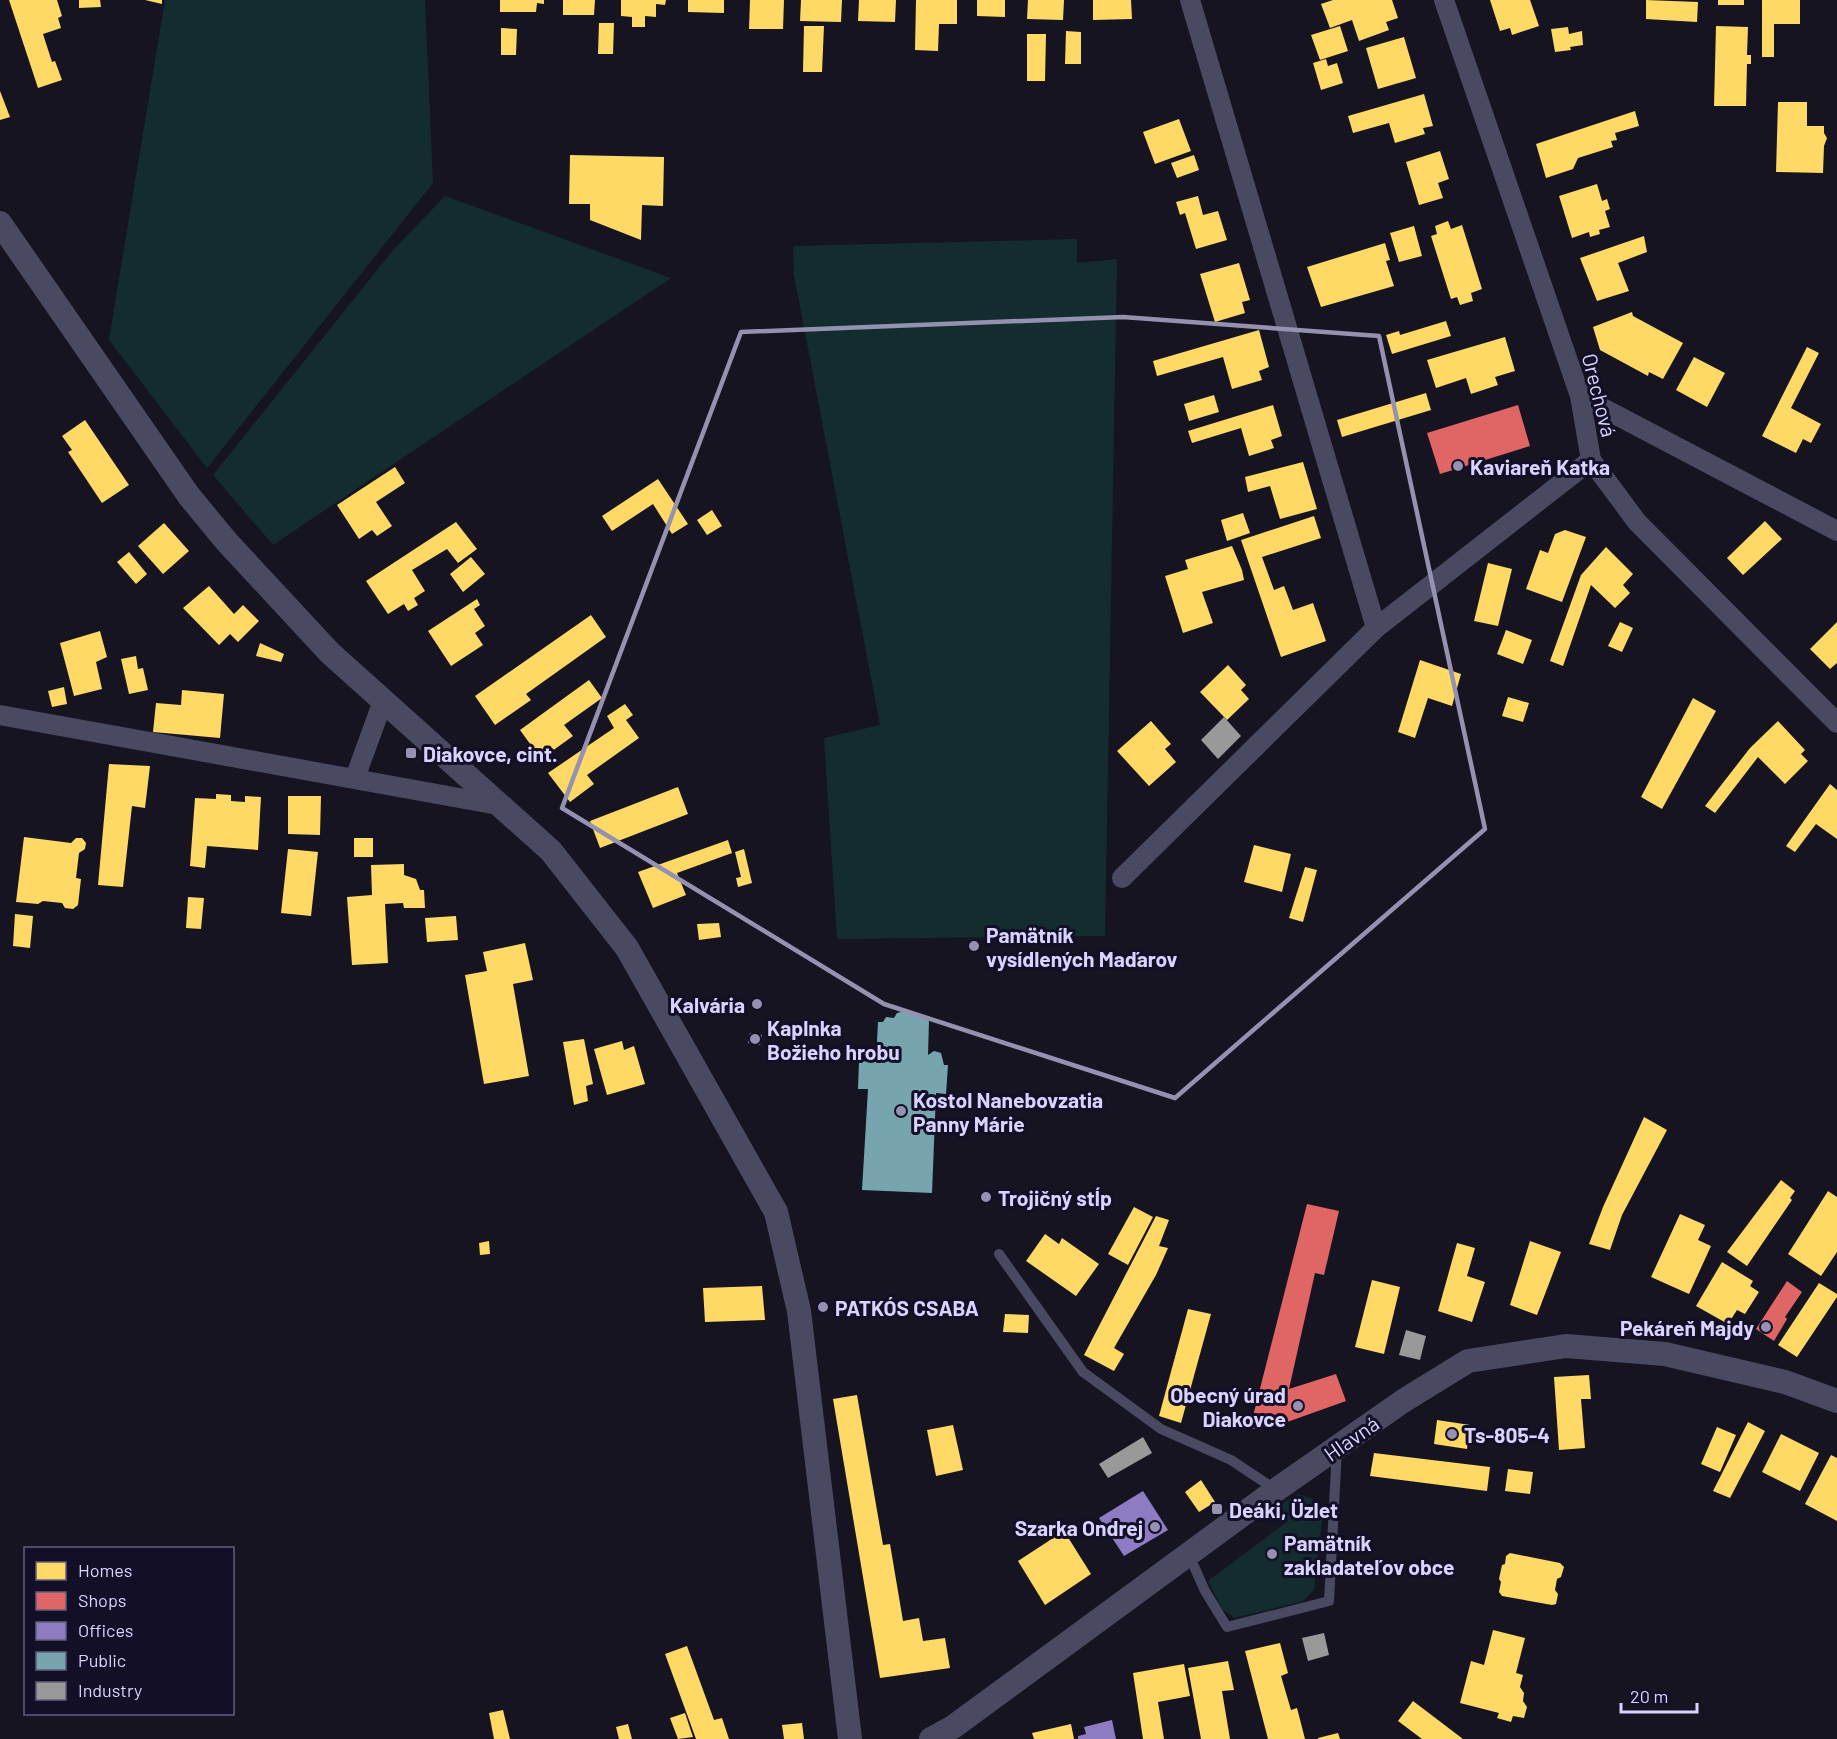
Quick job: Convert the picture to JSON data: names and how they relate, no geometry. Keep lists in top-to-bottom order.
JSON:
{
  "streets": {
    "street": ["Orechová", "Hlavná"]
  },
  "places": {
    "other": [
      "Kaviareň Katka",
      "Pamätník vysídlených Maďarov",
      "Kalvária",
      "Kaplnka Božieho hrobu",
      "Kostol Nanebovzatia Panny Márie",
      "Trojičný stĺp",
      "PATKÓS CSABA",
      "Pekáreň Majdy",
      "Obecný úrad Diakovce",
      "Ts-805-4",
      "Szarka Ondrej",
      "Pamätník zakladateľov obce"
    ],
    "transit": ["Diakovce, cint.", "Deáki, Üzlet"]
  },
  "legend": [
    "Homes",
    "Shops",
    "Offices",
    "Public",
    "Industry"
  ],
  "scale_bar": "20 m"
}
